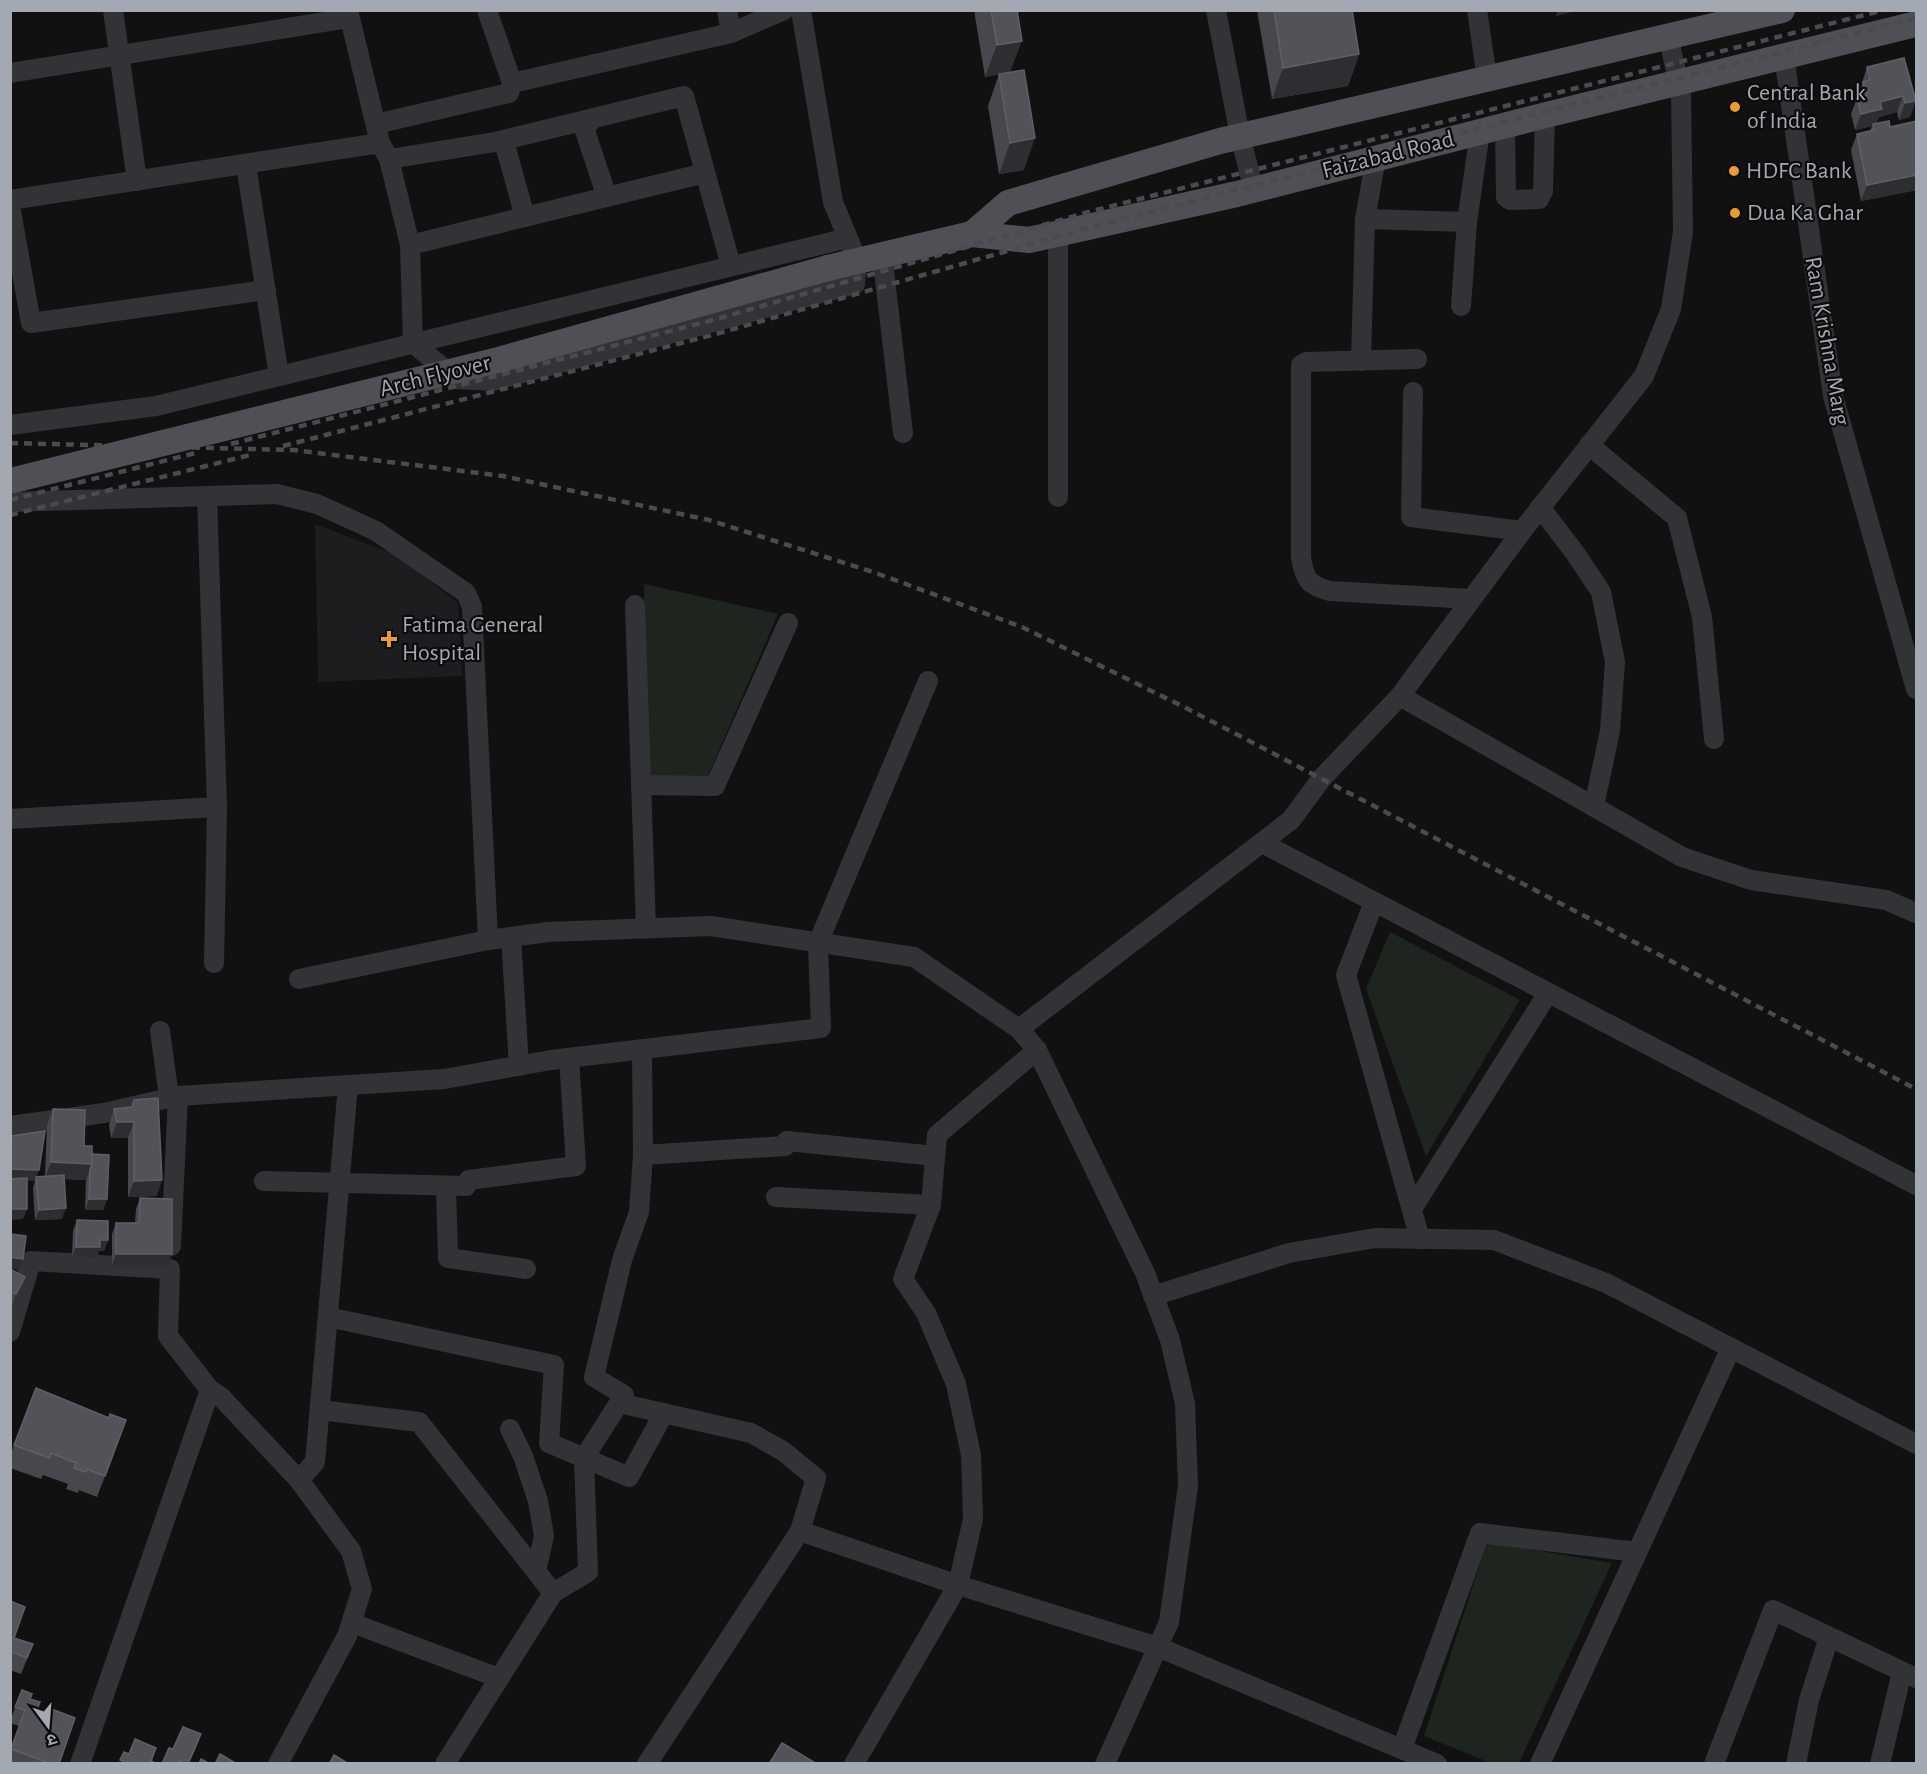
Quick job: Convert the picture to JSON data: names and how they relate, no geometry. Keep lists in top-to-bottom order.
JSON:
{
  "streets": {
    "main road": ["Faizabad Road", "Arch Flyover"],
    "street": ["Ram Krishna Marg"]
  },
  "crossings": [
    ["Faizabad Road", "Ram Krishna Marg"],
    ["Faizabad Road", "Arch Flyover"]
  ],
  "places": {
    "other": ["Central Bank of India", "HDFC Bank", "Dua Ka Ghar"],
    "health": ["Fatima General Hospital"]
  },
  "north": "bottom"
}
